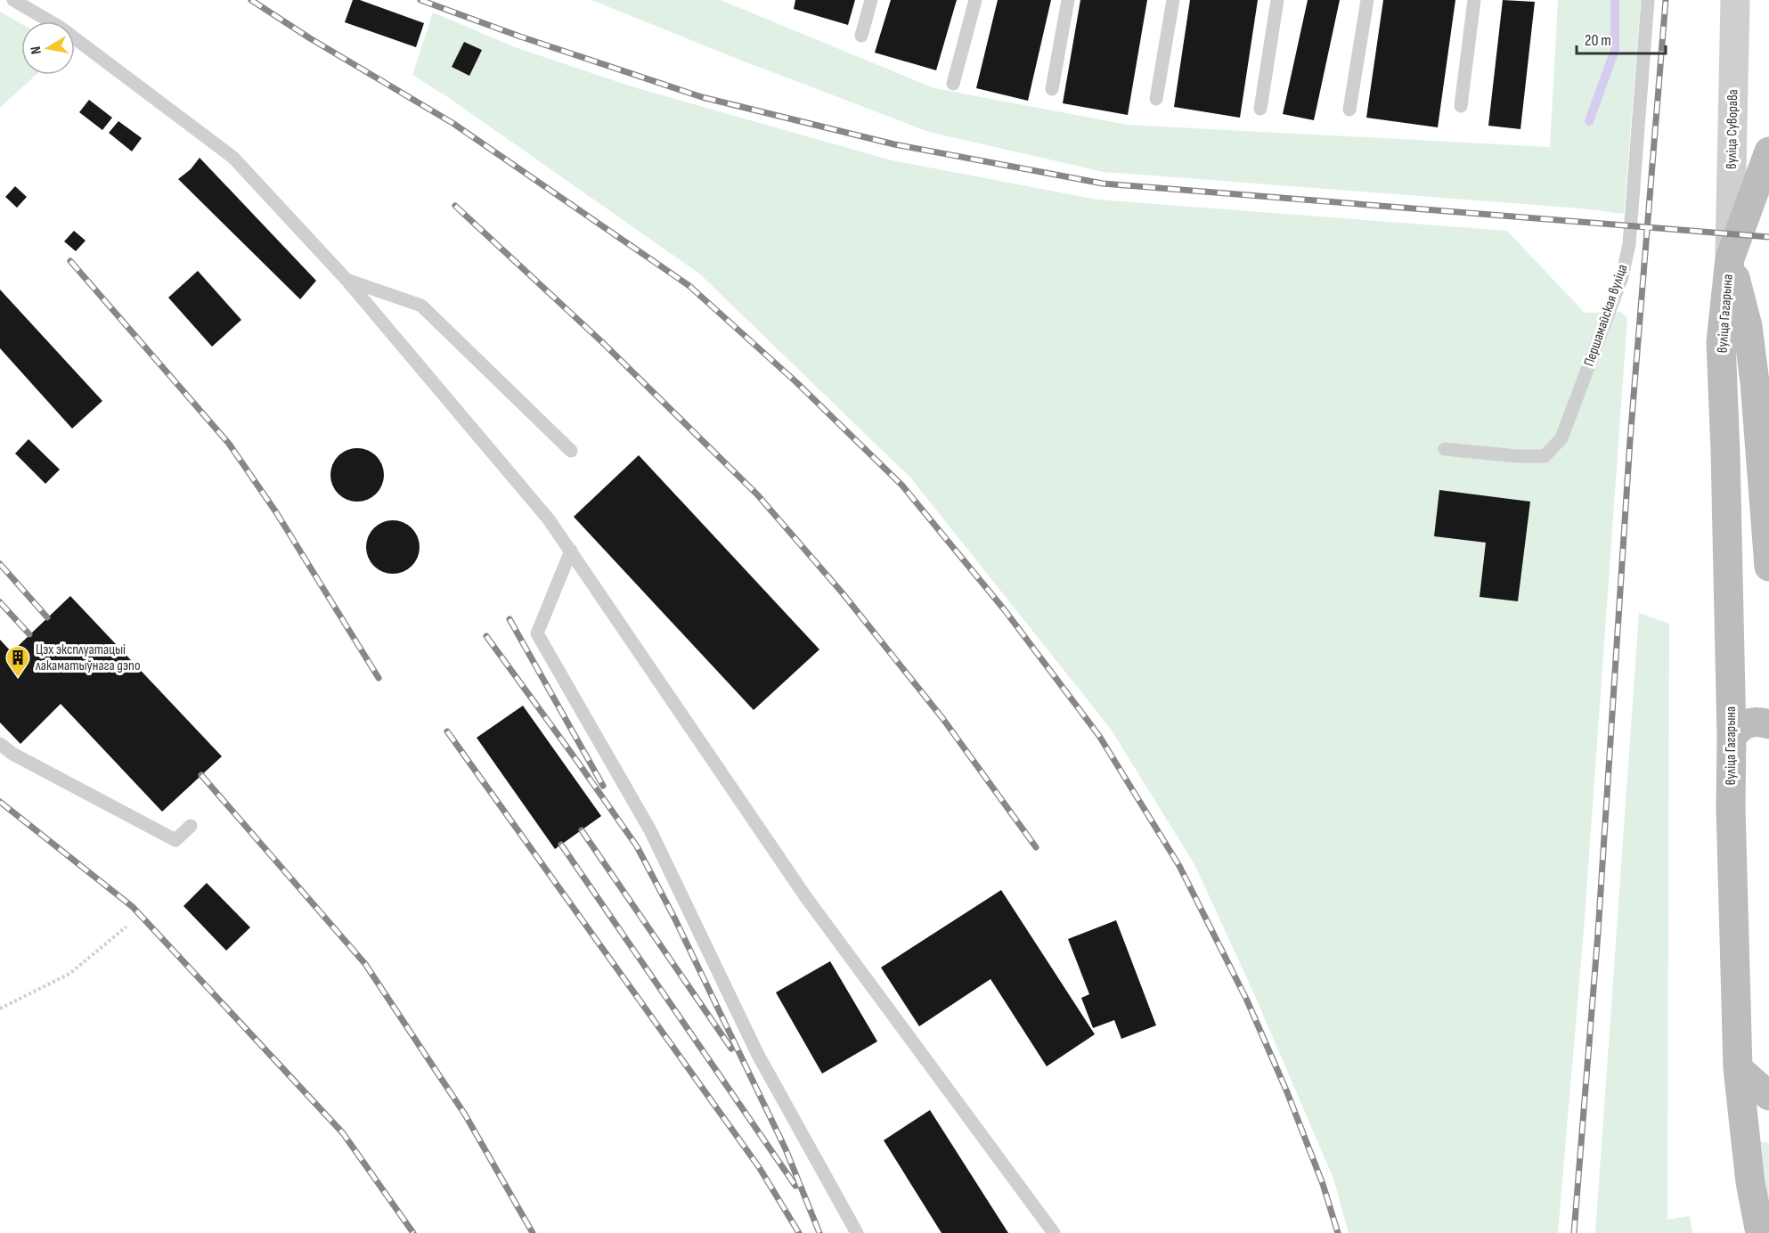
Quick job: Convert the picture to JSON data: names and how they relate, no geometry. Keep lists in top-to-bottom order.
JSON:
{
  "streets": {
    "main road": ["вуліца Гагарына"],
    "street": ["вуліца Суворава"],
    "lane": ["Першамайская вуліца"]
  },
  "crossings": [
    ["вуліца Суворава", "вуліца Гагарына"]
  ],
  "places": {
    "building": ["Цэх эксплуатацыі лакаматыўнага дэпо"]
  },
  "scale_bar": "20 m",
  "north": "left"
}
